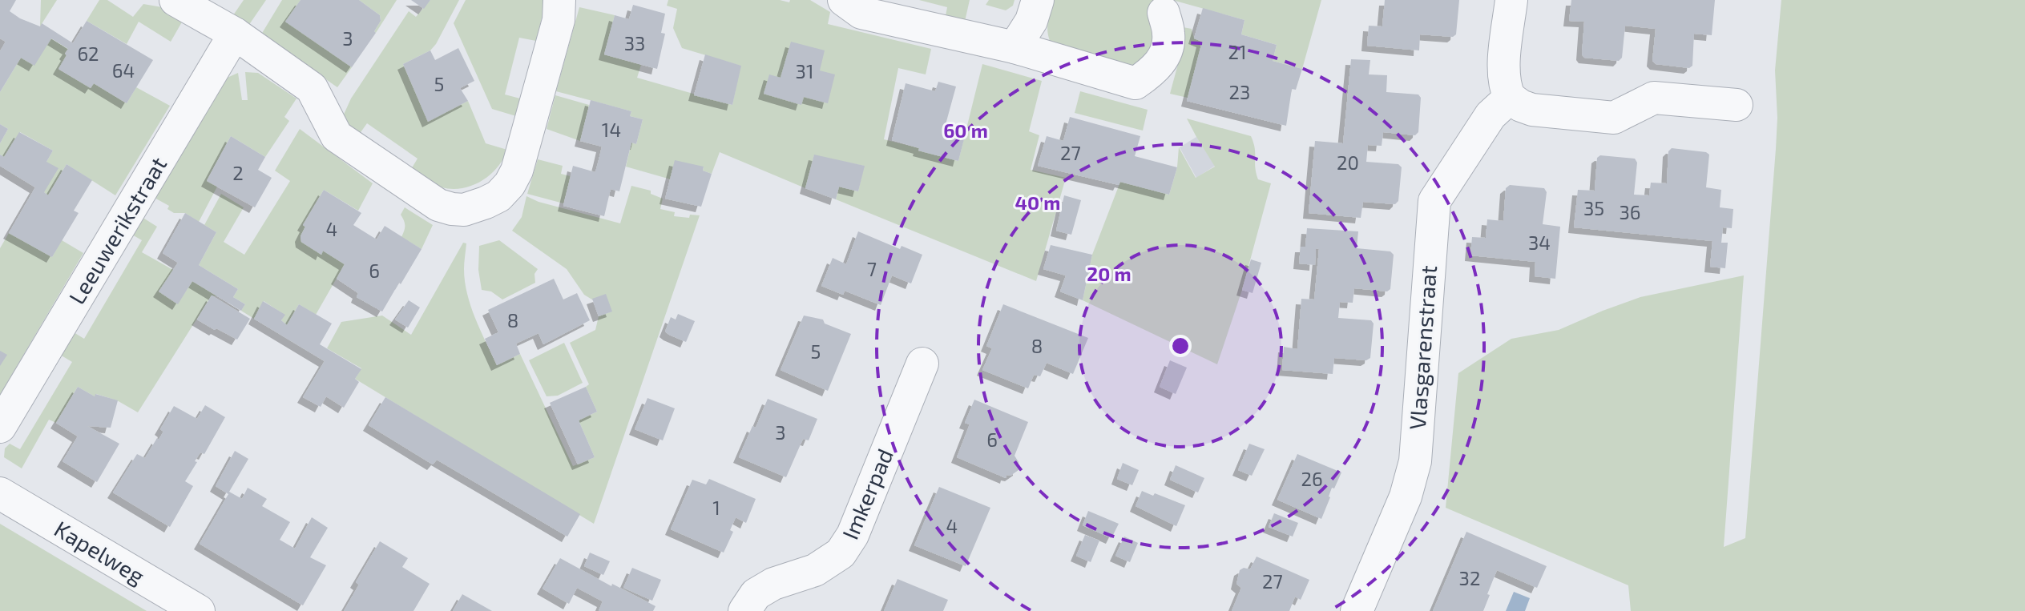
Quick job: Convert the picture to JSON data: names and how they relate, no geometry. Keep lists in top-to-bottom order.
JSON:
{
  "streets": {
    "street": [
      "Leeuwerikstraat",
      "Vlasgarenstraat",
      "Imkerpad",
      "Kapelweg"
    ]
  },
  "house_numbers": [
    "3",
    "33",
    "21",
    "62",
    "64",
    "31",
    "5",
    "23",
    "14",
    "27",
    "20",
    "2",
    "35",
    "36",
    "4",
    "34",
    "7",
    "6",
    "8",
    "8",
    "5",
    "3",
    "6",
    "26",
    "1",
    "4",
    "32",
    "27"
  ],
  "rings": ["60 m", "40 m", "20 m"]
}
